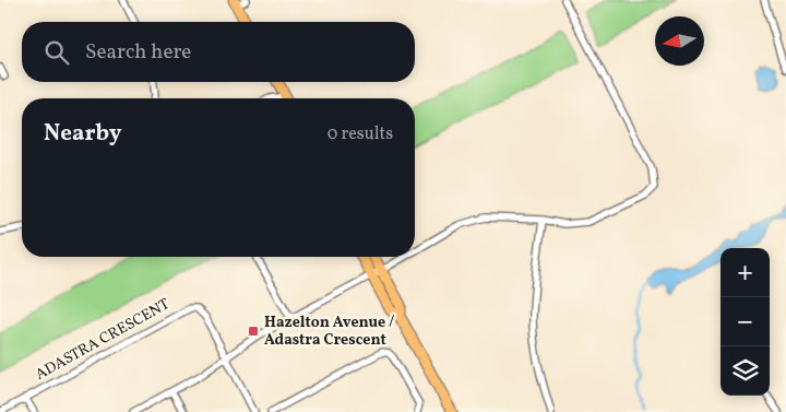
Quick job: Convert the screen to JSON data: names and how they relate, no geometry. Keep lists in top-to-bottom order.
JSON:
{
  "streets": {
    "street": ["ADASTRA CRESCENT"]
  },
  "places": {
    "transit": ["Hazelton Avenue / Adastra Crescent"]
  },
  "north": "left",
  "page": {
    "search": "Search here",
    "heading": ["Nearby", "0 results"],
    "map_buttons": ["+", "−"]
  }
}
